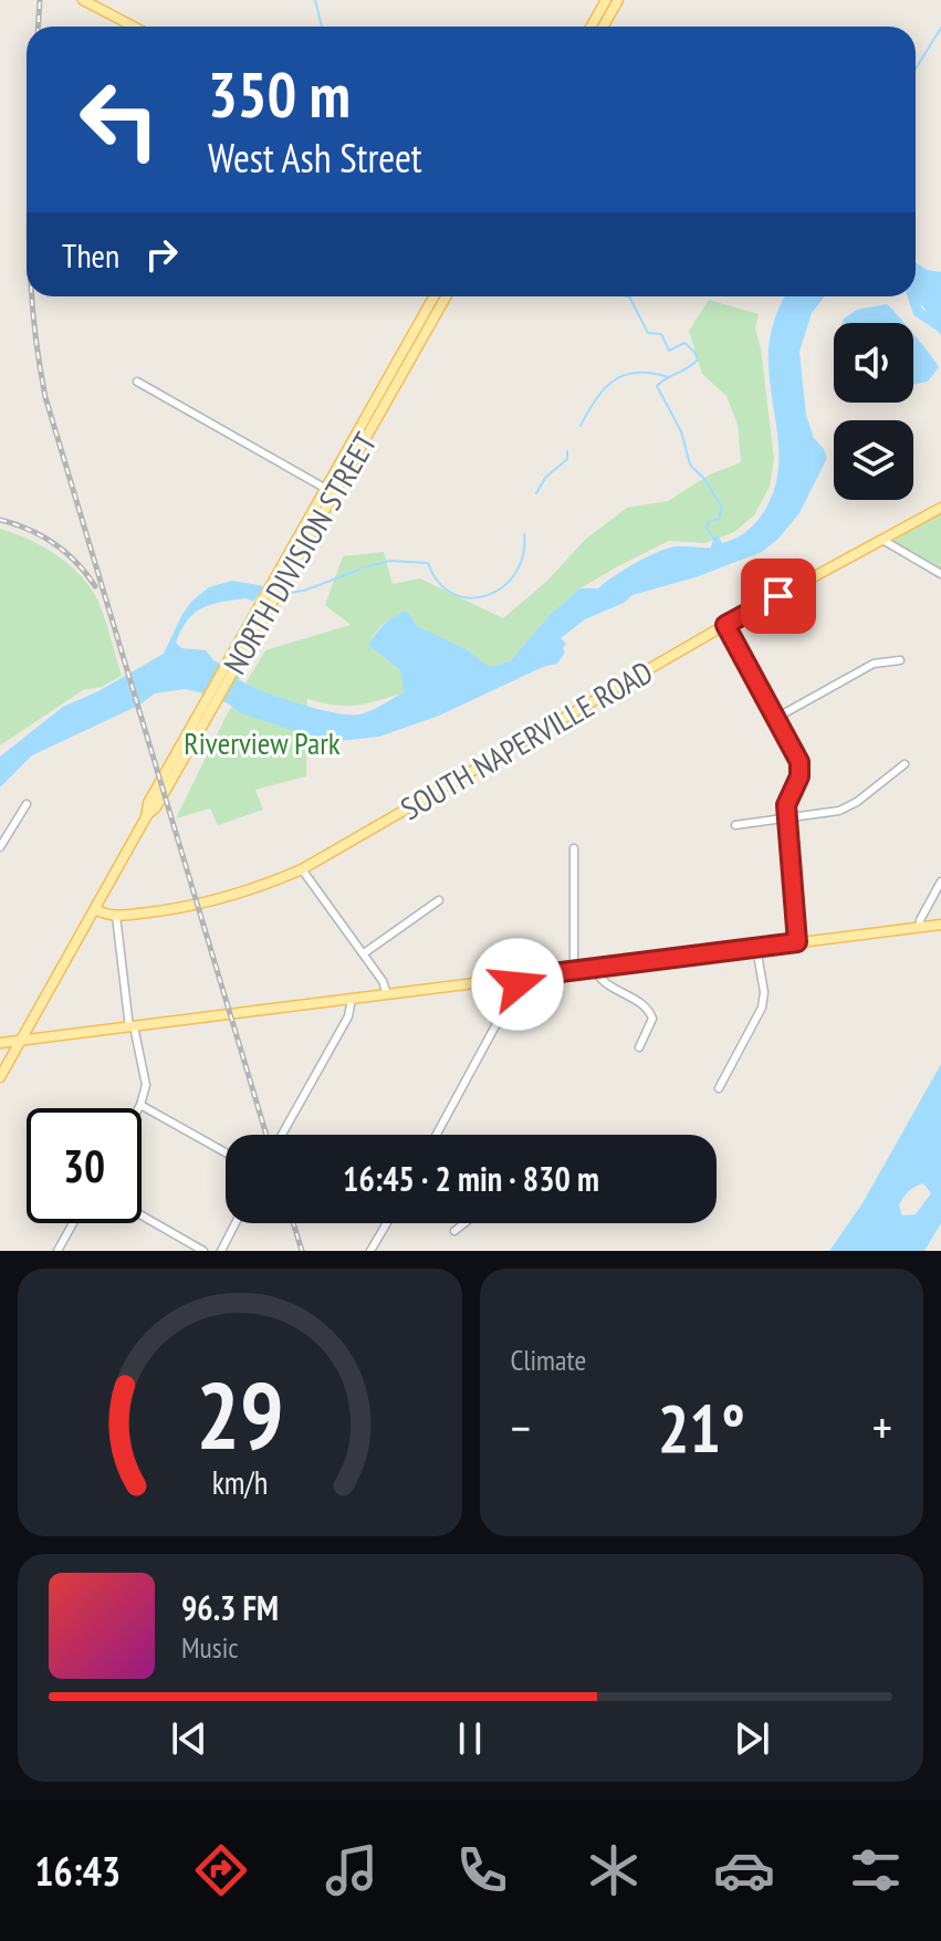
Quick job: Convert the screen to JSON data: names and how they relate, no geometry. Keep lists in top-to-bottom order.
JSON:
{
  "streets": {
    "main road": ["NORTH DIVISION STREET", "SOUTH NAPERVILLE ROAD"]
  },
  "crossings": [
    ["NORTH DIVISION STREET", "SOUTH NAPERVILLE ROAD"]
  ],
  "parks": ["Riverview Park"],
  "page": {
    "turn": ["350 m", "West Ash Street"],
    "then": "Then",
    "limit": "30",
    "trip": "16:45 · 2 min · 830 m",
    "tile": "Climate",
    "heat": ["−", "21°", "+"],
    "song": ["96.3 FM", "Music"],
    "tabs": "16:43",
    "gauge": ["29", "km/h"]
  }
}
